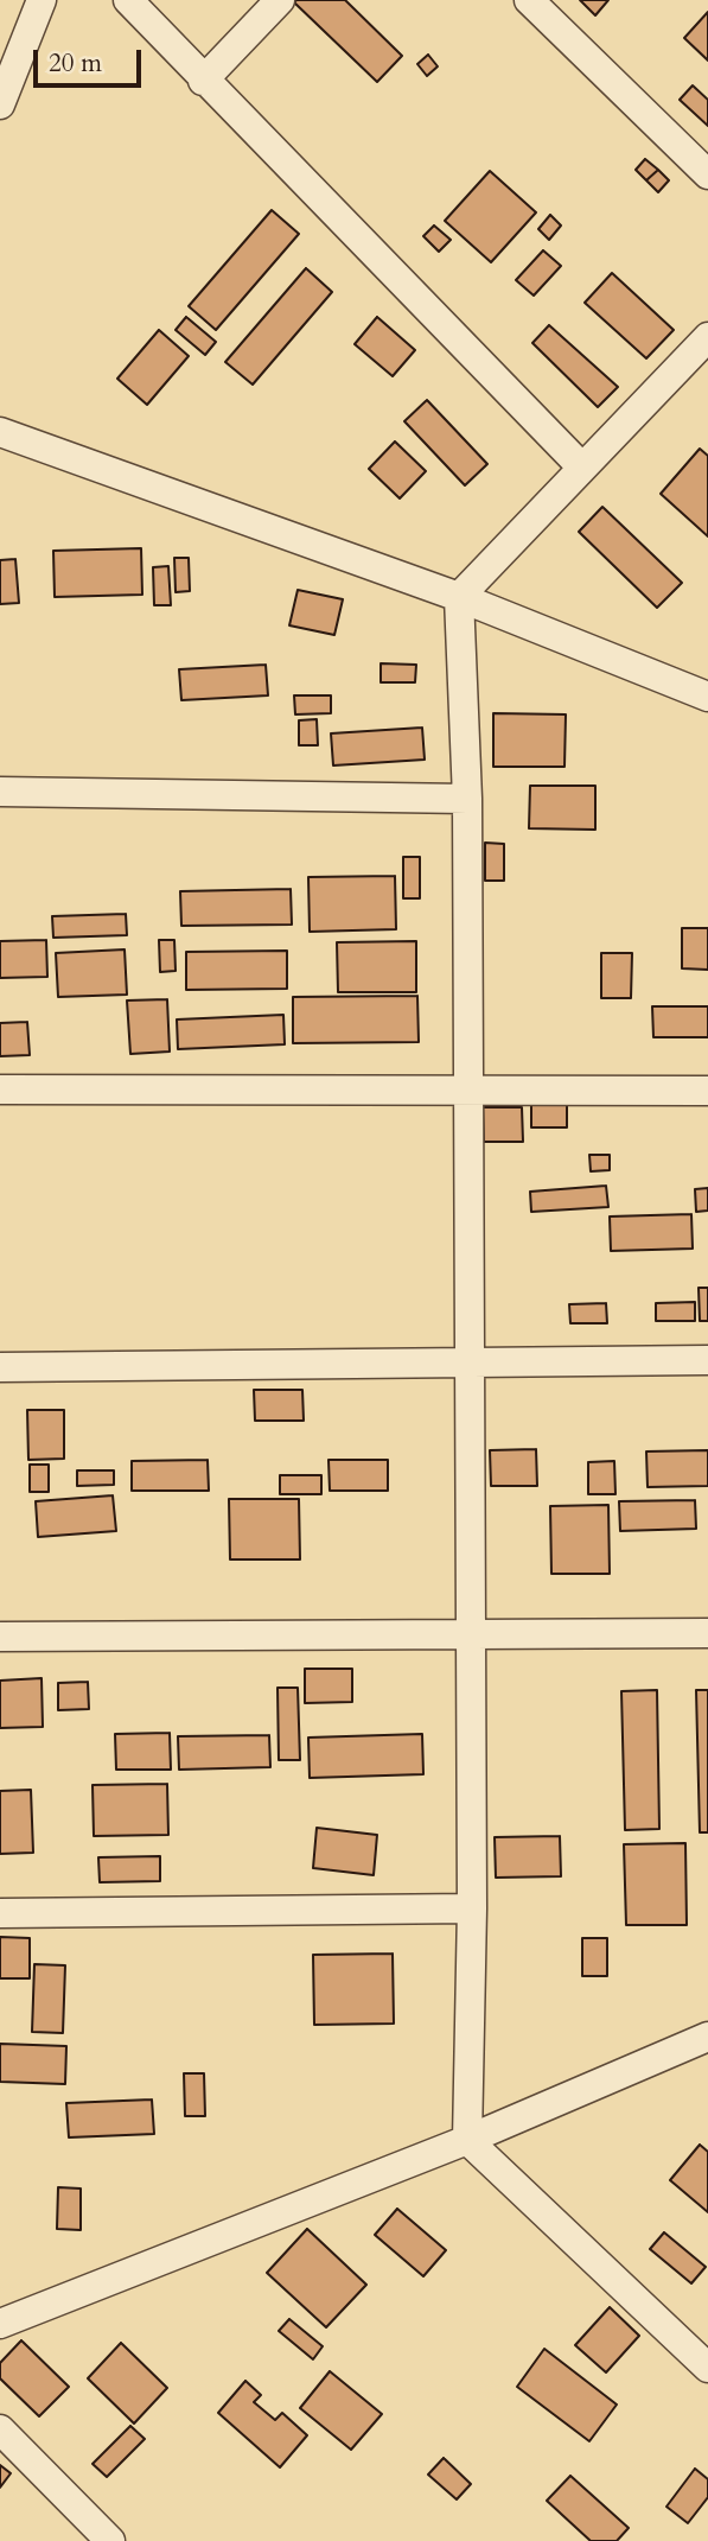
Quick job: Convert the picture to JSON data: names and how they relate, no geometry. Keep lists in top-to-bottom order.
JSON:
{
  "scale_bar": "20 m"
}
